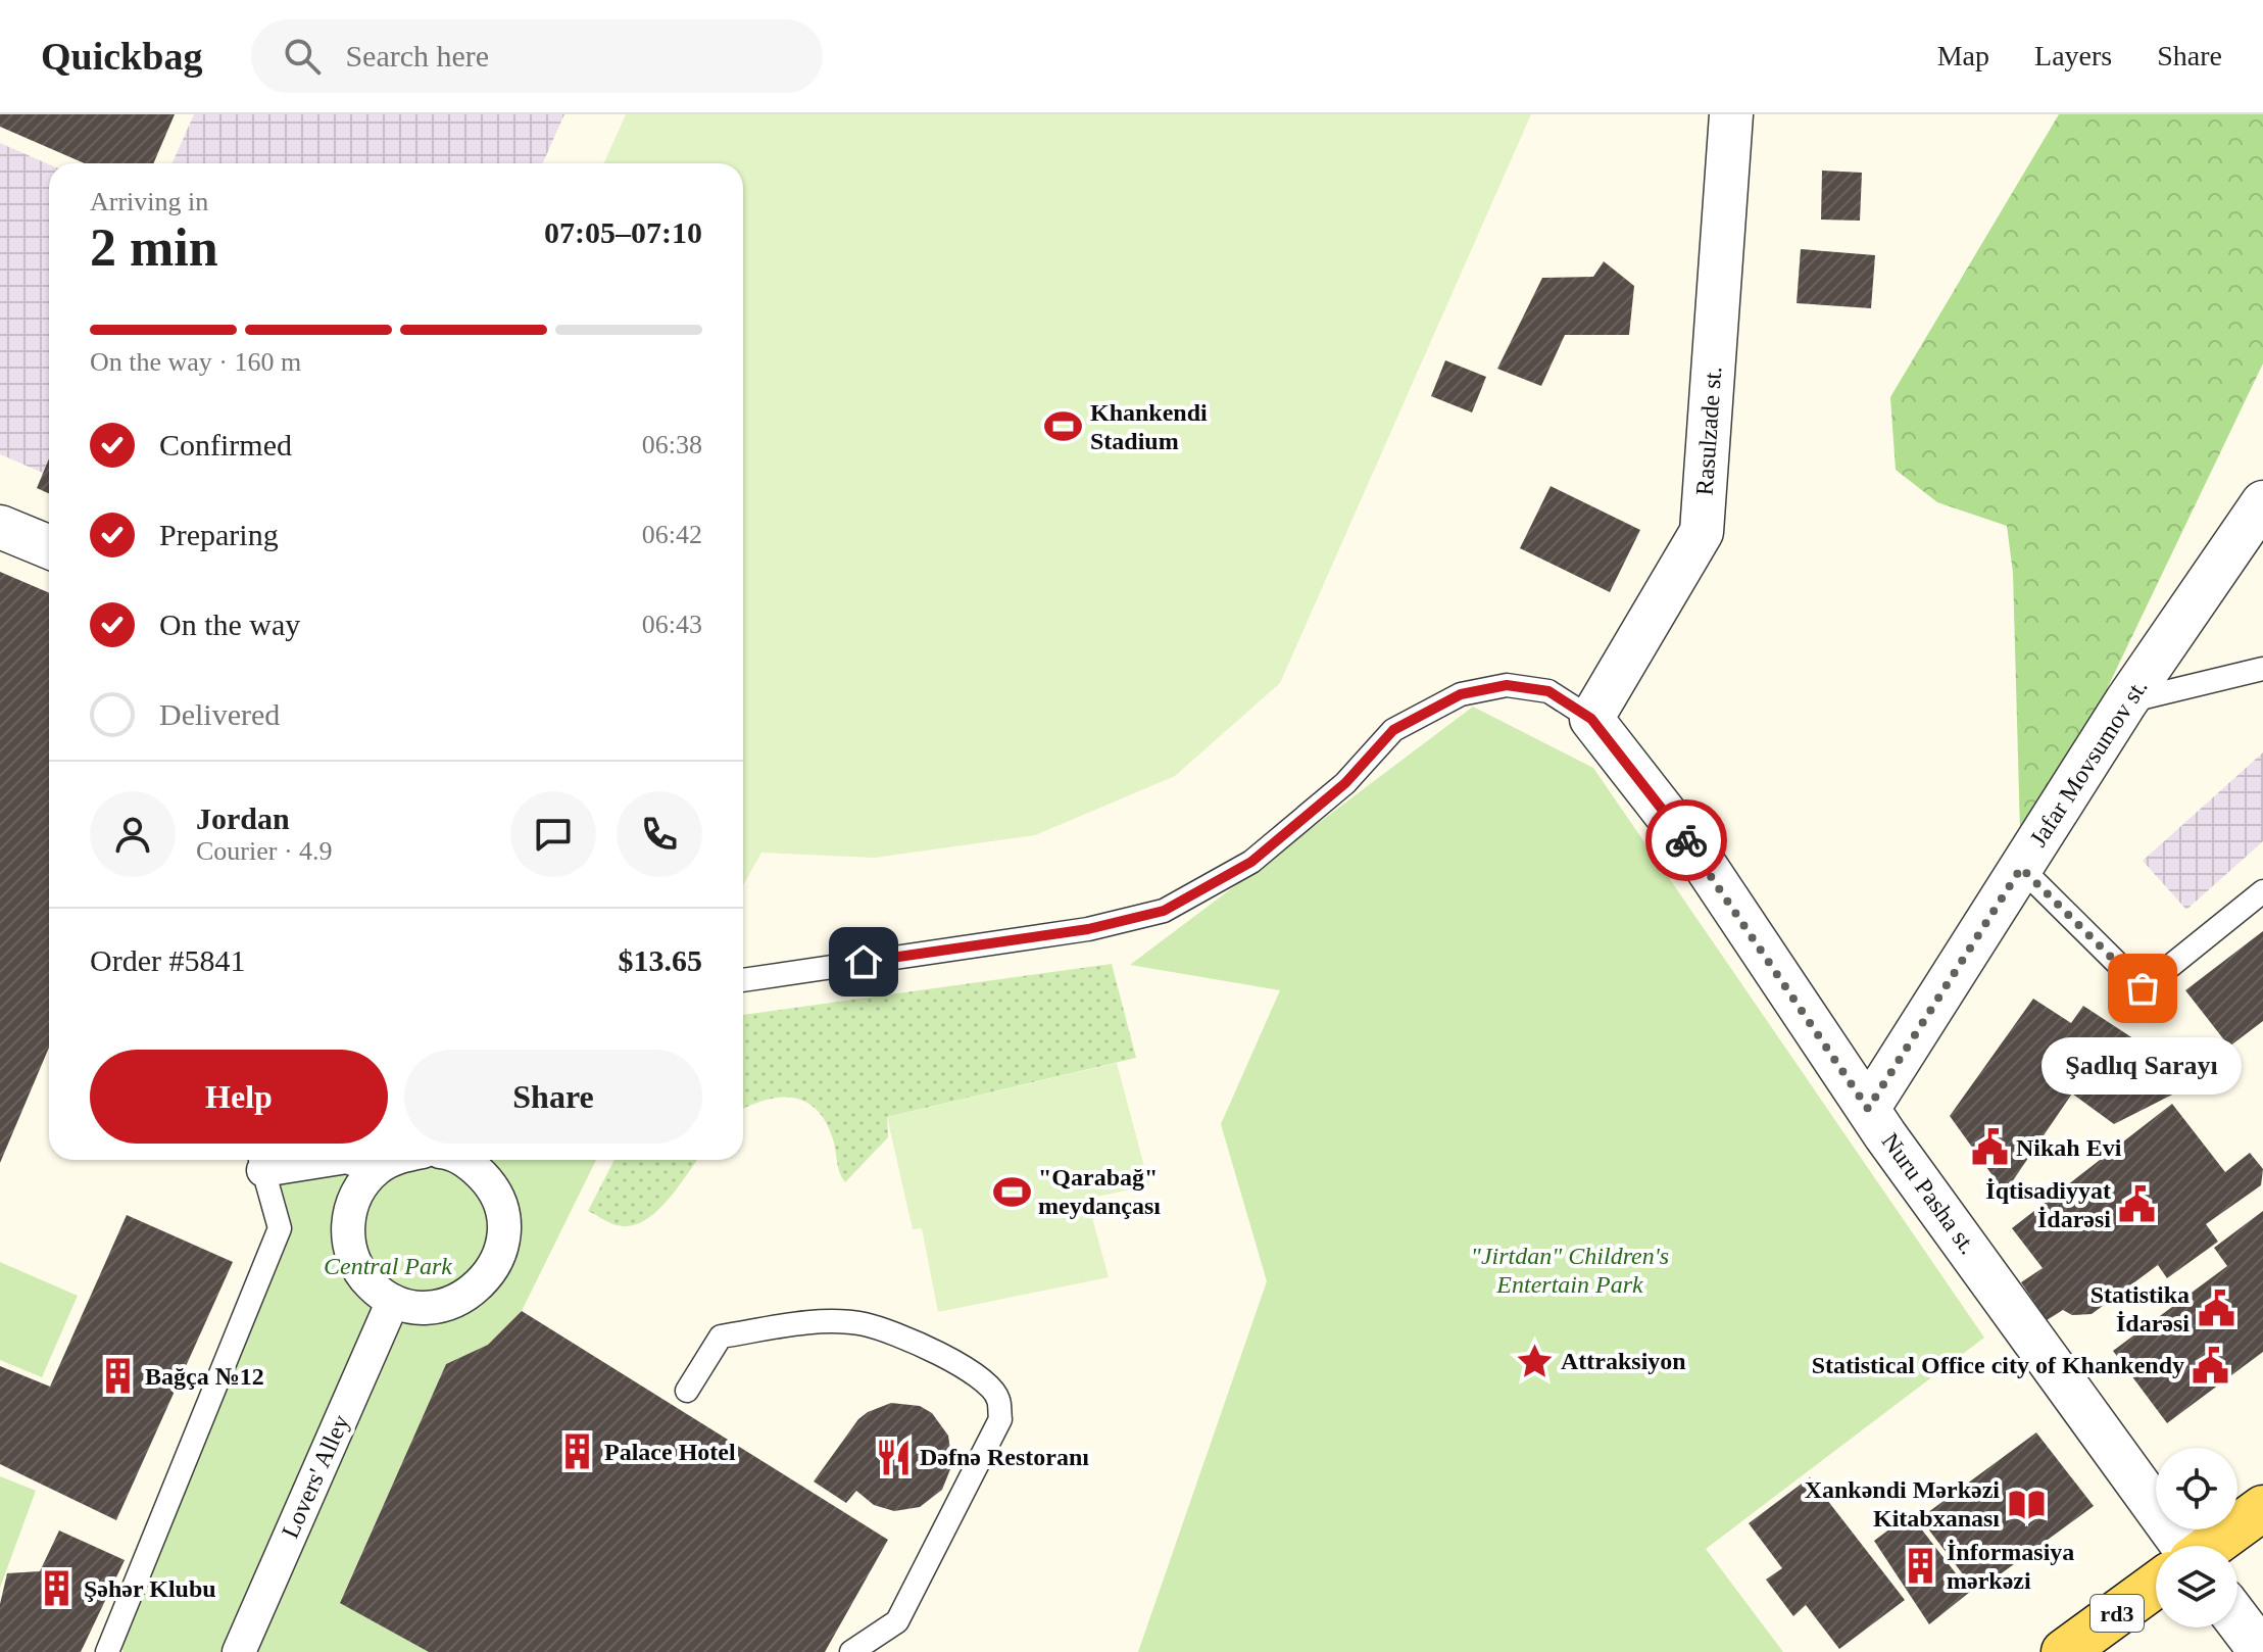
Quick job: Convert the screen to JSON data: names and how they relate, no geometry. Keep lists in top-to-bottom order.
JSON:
{
  "streets": {
    "main road": ["rd3"],
    "street": [
      "Rasulzade st.",
      "Jafar Movsumov st.",
      "Nuru Pasha st.",
      "Lovers' Alley"
    ]
  },
  "crossings": [
    ["Rasulzade st.", "Nuru Pasha st."],
    ["Jafar Movsumov st.", "Nuru Pasha st."]
  ],
  "parks": ["\"Jirtdan\" Children's Entertain Park", "Central Park"],
  "places": {
    "sports": ["Khankendi Stadium", "\"Qarabağ\" meydançası"],
    "other": ["Şadlıq Sarayı"],
    "public building": [
      "Nikah Evi",
      "İqtisadiyyat İdarəsi",
      "Statistika İdarəsi",
      "Statistical Office city of Khankendy"
    ],
    "place": ["Attraksiyon"],
    "building": [
      "Bağça №12",
      "Palace Hotel",
      "İnformasiya mərkəzi",
      "Şəhər Klubu"
    ],
    "restaurant": ["Dəfnə Restoranı"],
    "library": ["Xankəndi Mərkəzi Kitabxanası"]
  },
  "page": {
    "header": "Quickbag",
    "search": "Search here",
    "nav": ["Map", "Layers", "Share"],
    "heading": ["2 min", "Arriving in", "07:05–07:10"],
    "panel": [
      "Jordan",
      "Courier · 4.9",
      "Order #5841",
      "$13.65"
    ],
    "bar": "On the way · 160 m",
    "list": [
      ["Confirmed", "06:38"],
      ["Preparing", "06:42"],
      ["On the way", "06:43"],
      "Delivered"
    ],
    "buttons": ["Help", "Share"],
    "bubble": "Şadlıq Sarayı"
  }
}
